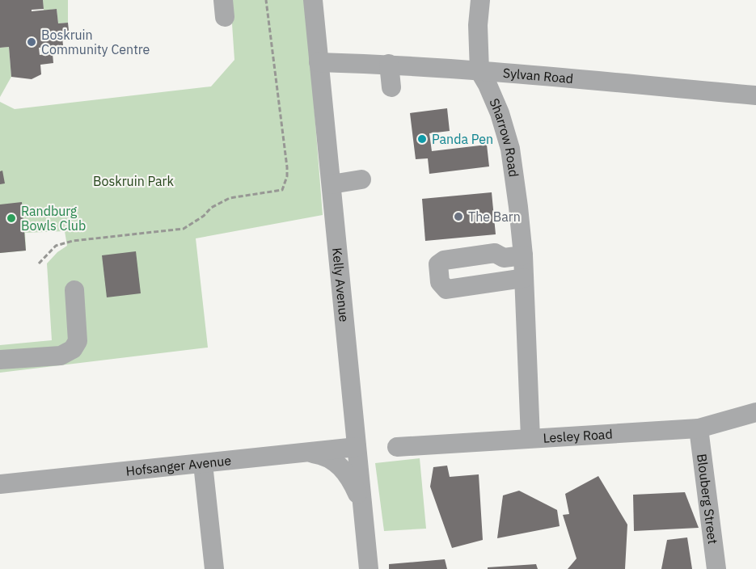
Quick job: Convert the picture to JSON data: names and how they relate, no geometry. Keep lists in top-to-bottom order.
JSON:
{
  "streets": {
    "street": [
      "Sylvan Road",
      "Sharrow Road",
      "Kelly Avenue",
      "Lesley Road",
      "Hofsanger Avenue",
      "Blouberg Street"
    ]
  },
  "crossings": [
    ["Sylvan Road", "Sharrow Road"],
    ["Sylvan Road", "Kelly Avenue"],
    ["Sharrow Road", "Lesley Road"],
    ["Kelly Avenue", "Hofsanger Avenue"],
    ["Lesley Road", "Blouberg Street"]
  ],
  "parks": ["Boskruin Park"],
  "places": [
    "Boskruin Community Centre",
    "Panda Pen",
    "The Barn",
    "Randburg Bowls Club"
  ]
}
